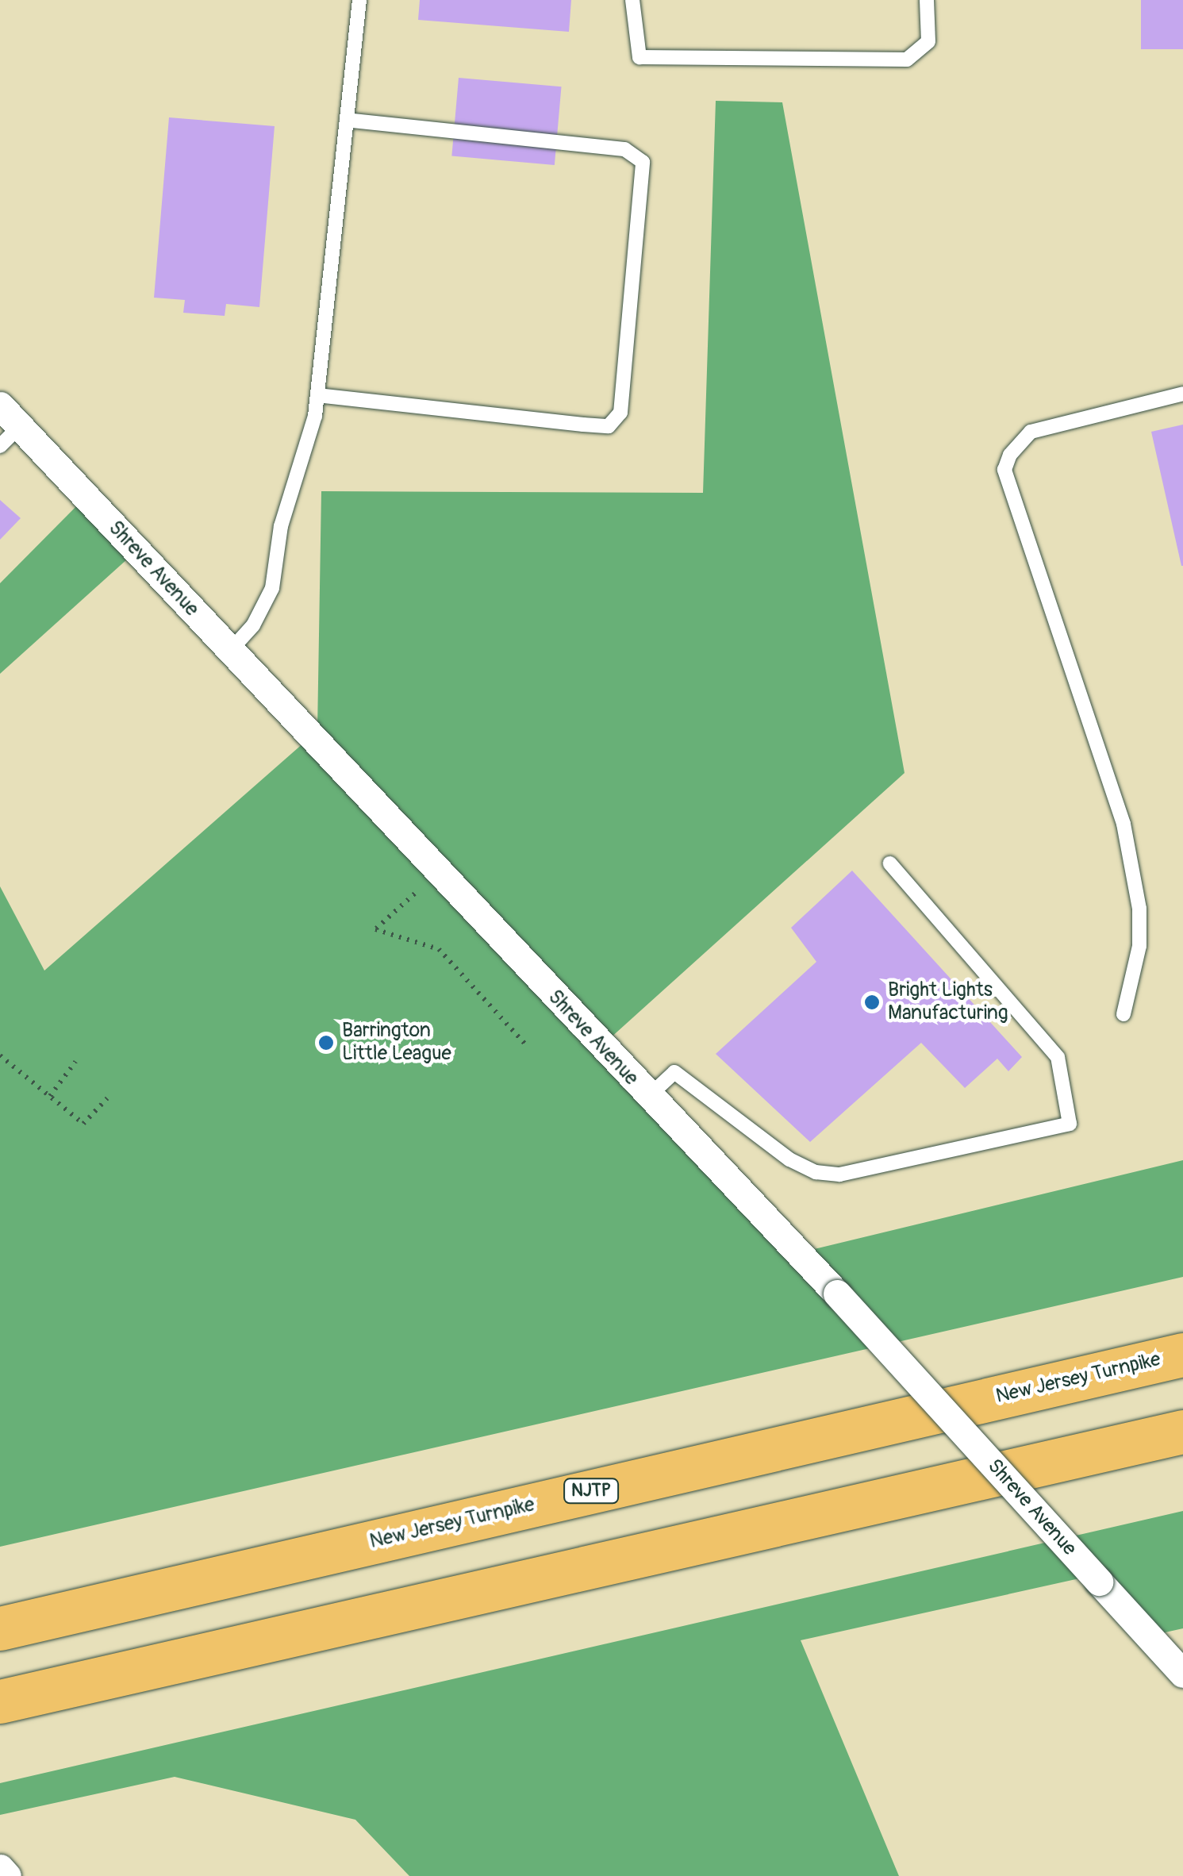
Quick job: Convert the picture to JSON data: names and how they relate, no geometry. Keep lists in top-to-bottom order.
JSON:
{
  "streets": {
    "highway": ["New Jersey Turnpike", "NJTP"],
    "street": ["Shreve Avenue"]
  },
  "places": ["Bright Lights Manufacturing", "Barrington Little League"]
}
